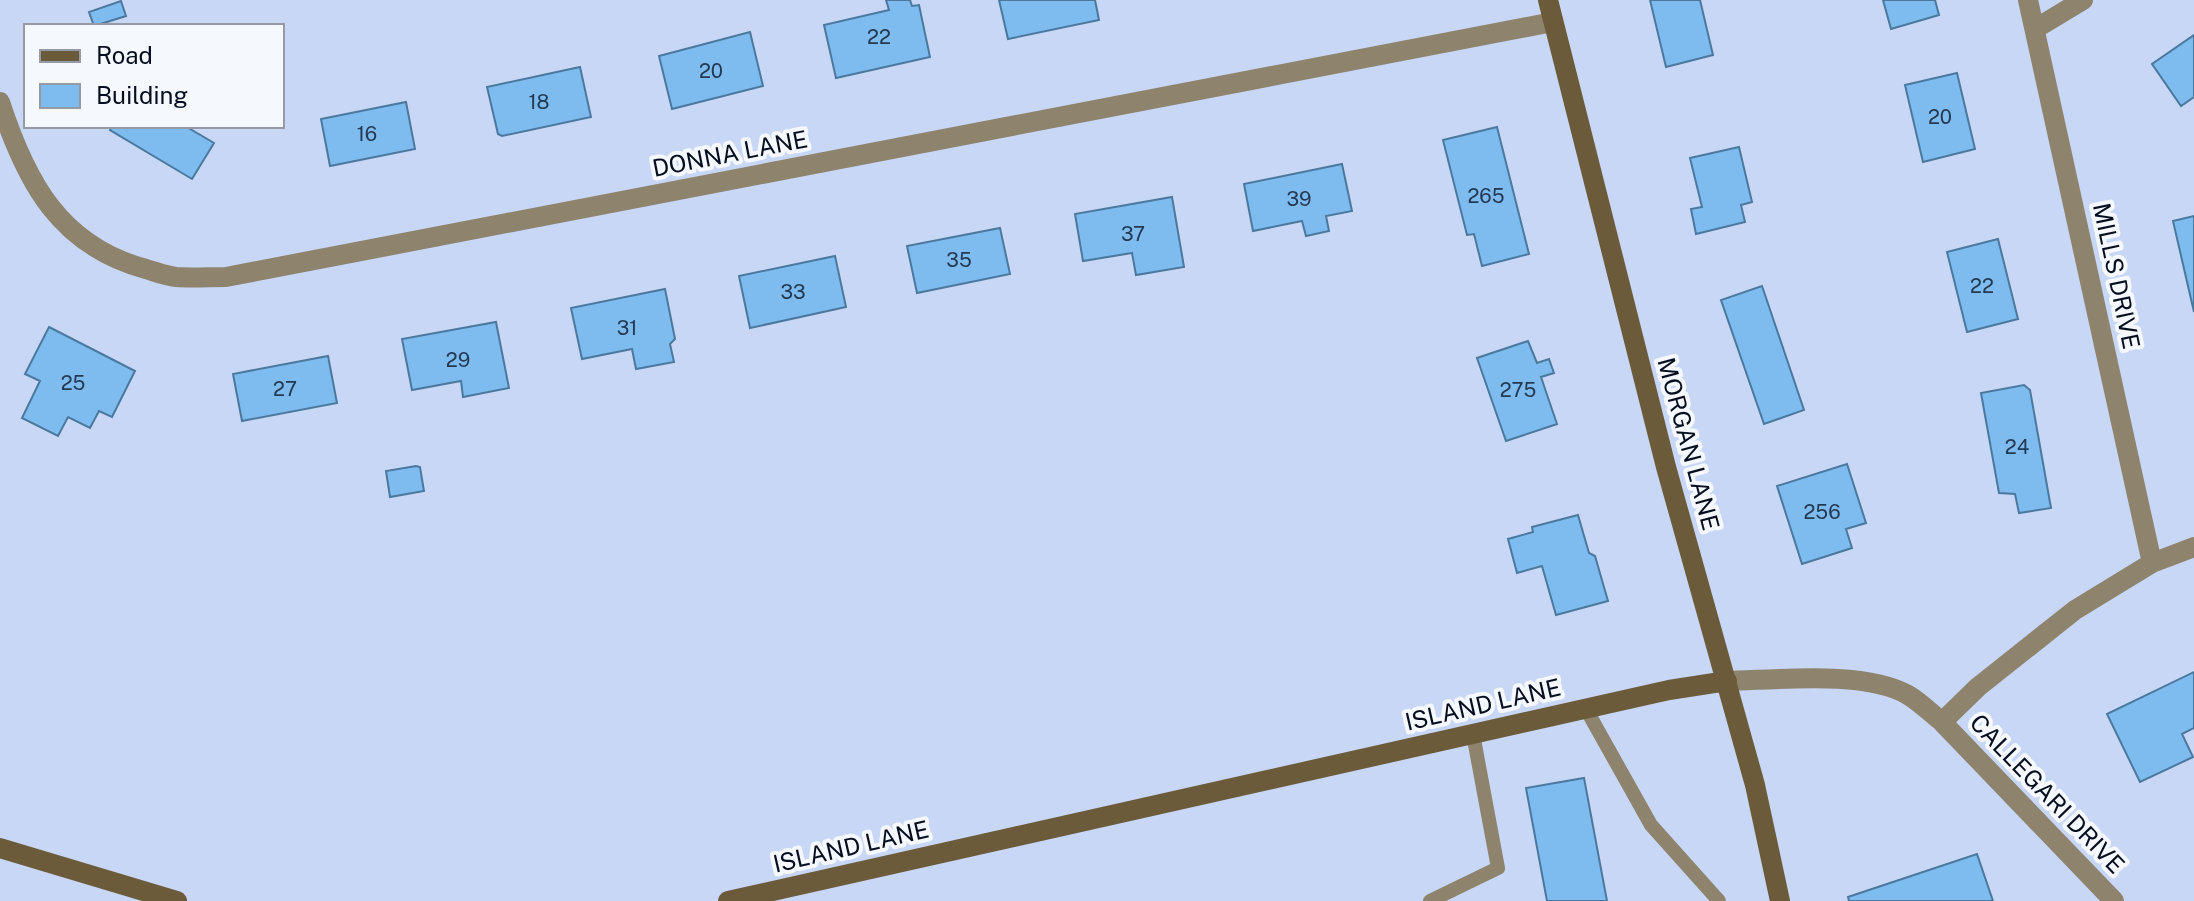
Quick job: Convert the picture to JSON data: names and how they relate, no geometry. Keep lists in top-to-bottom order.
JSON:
{
  "streets": {
    "street": [
      "DONNA LANE",
      "MILLS DRIVE",
      "MORGAN LANE",
      "ISLAND LANE",
      "CALLEGARI DRIVE"
    ]
  },
  "crossings": [
    ["DONNA LANE", "MORGAN LANE"],
    ["MORGAN LANE", "ISLAND LANE"],
    ["ISLAND LANE", "CALLEGARI DRIVE"]
  ],
  "house_numbers": [
    "22",
    "20",
    "18",
    "20",
    "16",
    "265",
    "39",
    "37",
    "35",
    "22",
    "33",
    "31",
    "29",
    "25",
    "27",
    "275",
    "24",
    "256"
  ],
  "legend": ["Road", "Building"]
}
